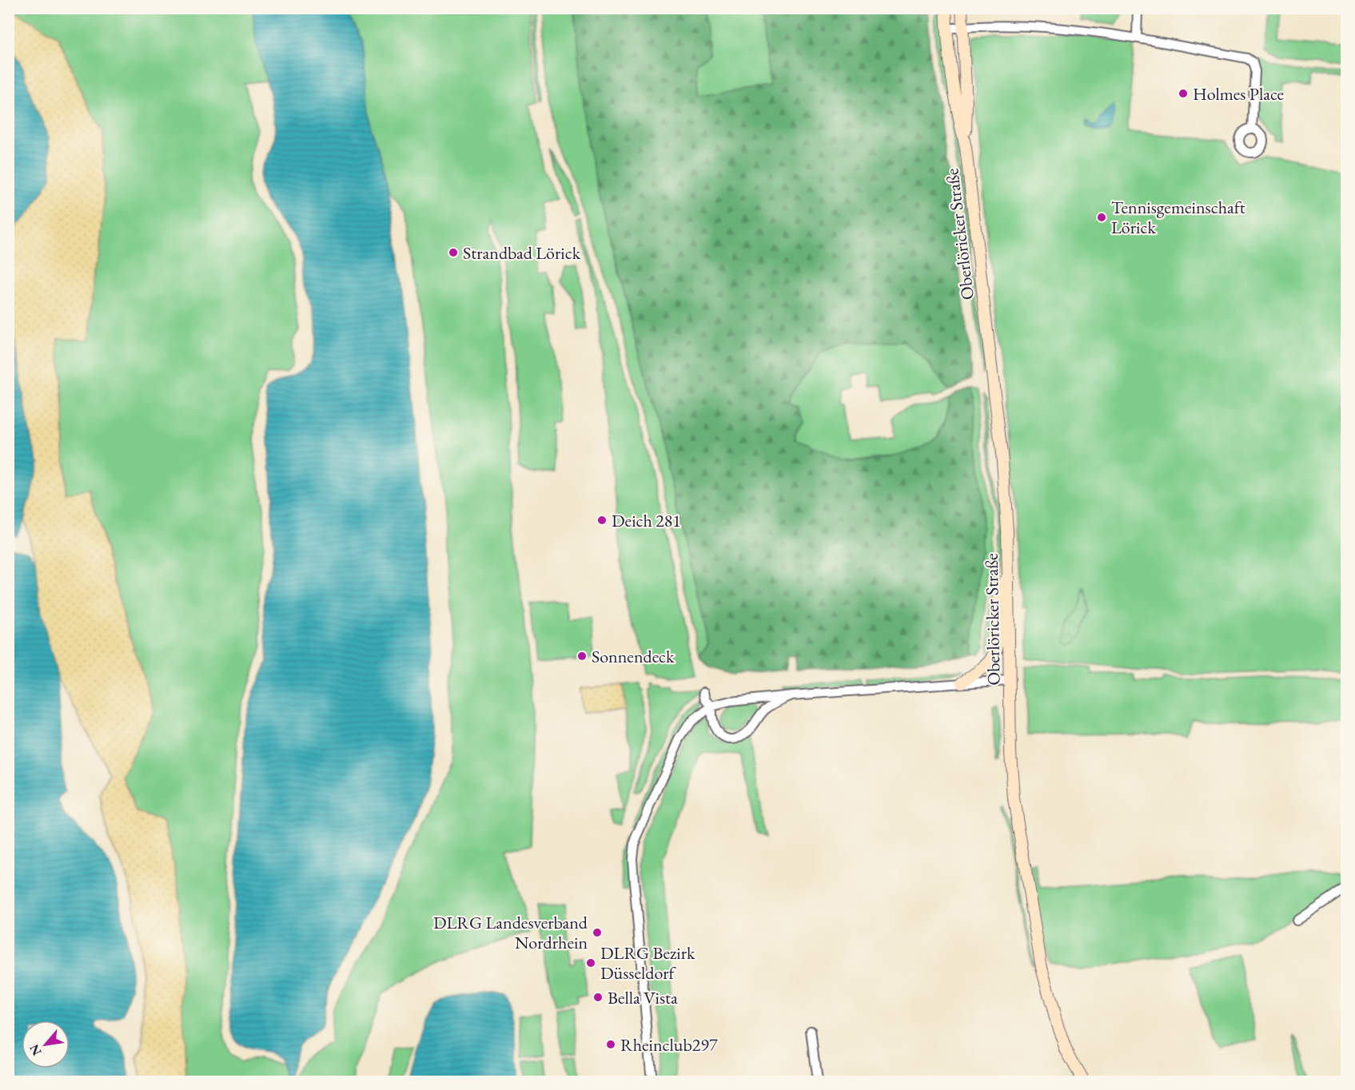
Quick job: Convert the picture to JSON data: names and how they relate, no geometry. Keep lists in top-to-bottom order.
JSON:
{
  "streets": {
    "main road": ["Oberlöricker Straße"]
  },
  "places": [
    "Holmes Place",
    "Tennisgemeinschaft Lörick",
    "Strandbad Lörick",
    "Deich 281",
    "Sonnendeck",
    "DLRG Landesverband Nordrhein",
    "DLRG Bezirk Düsseldorf",
    "Bella Vista",
    "Rheinclub297"
  ],
  "north": "bottom left"
}
